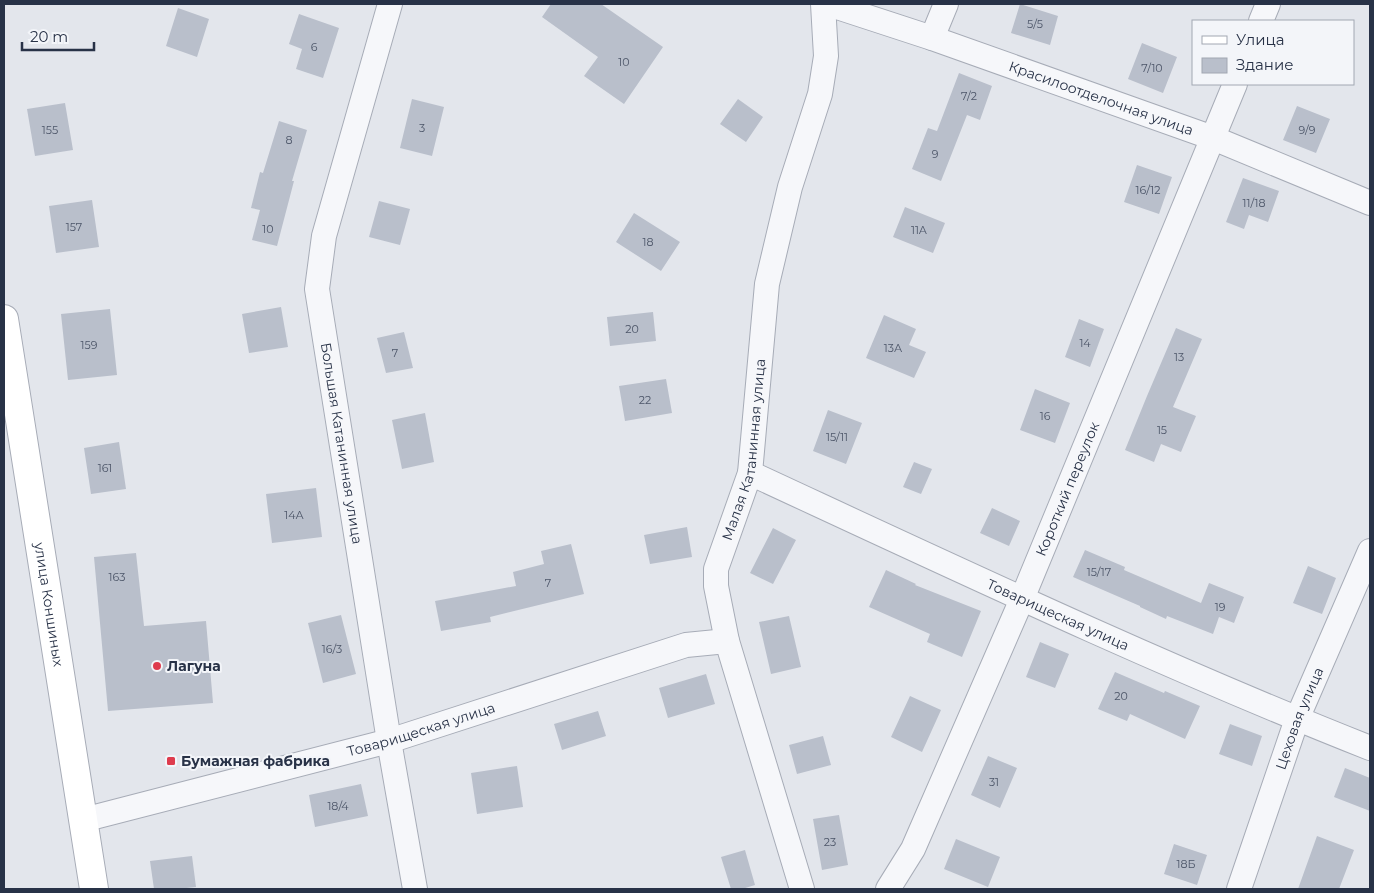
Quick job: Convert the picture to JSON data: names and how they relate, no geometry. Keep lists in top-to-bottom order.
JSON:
{
  "streets": {
    "main road": ["улица Коншиных"],
    "street": [
      "Красилоотделочная улица",
      "Большая Катанинная улица",
      "Малая Катанинная улица",
      "Короткий переулок",
      "Товарищеская улица",
      "Цеховая улица"
    ]
  },
  "crossings": [
    ["Красилоотделочная улица", "Короткий переулок"],
    ["Большая Катанинная улица", "Товарищеская улица"],
    ["Малая Катанинная улица", "Товарищеская улица"],
    ["Короткий переулок", "Товарищеская улица"],
    ["улица Коншиных", "Товарищеская улица"],
    ["Товарищеская улица", "Цеховая улица"]
  ],
  "places": {
    "other": ["Лагуна"],
    "transit": ["Бумажная фабрика"]
  },
  "house_numbers": [
    "5/5",
    "6",
    "10",
    "7/10",
    "7/2",
    "3",
    "155",
    "9/9",
    "8",
    "9",
    "16/12",
    "11/18",
    "157",
    "10",
    "11А",
    "18",
    "20",
    "14",
    "159",
    "13А",
    "7",
    "13",
    "22",
    "16",
    "15",
    "15/11",
    "161",
    "14А",
    "15/17",
    "163",
    "7",
    "19",
    "16/3",
    "20",
    "31",
    "18/4",
    "23",
    "18Б"
  ],
  "legend": ["Улица", "Здание"],
  "scale_bar": "20 m"
}
